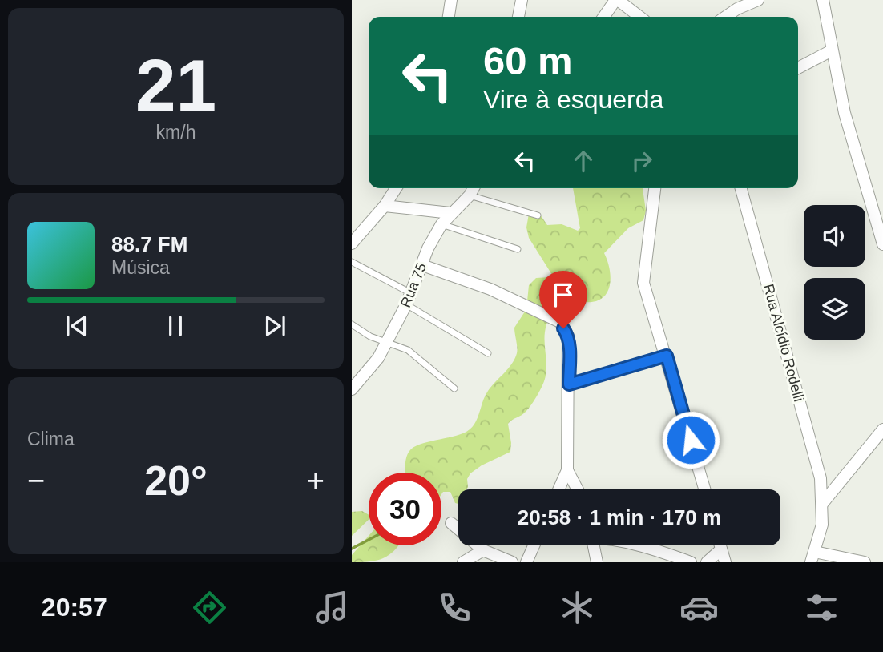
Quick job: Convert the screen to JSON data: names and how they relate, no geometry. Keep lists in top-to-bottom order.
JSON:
{
  "streets": {
    "street": ["Rua 75", "Rua Alcídio Rodelli"]
  },
  "page": {
    "tile": [
      ["21", "km/h"],
      "Clima"
    ],
    "turn": ["60 m", "Vire à esquerda"],
    "song": ["88.7 FM", "Música"],
    "heat": ["−", "20°", "+"],
    "limit": "30",
    "trip": "20:58 · 1 min · 170 m",
    "tabs": "20:57"
  }
}
